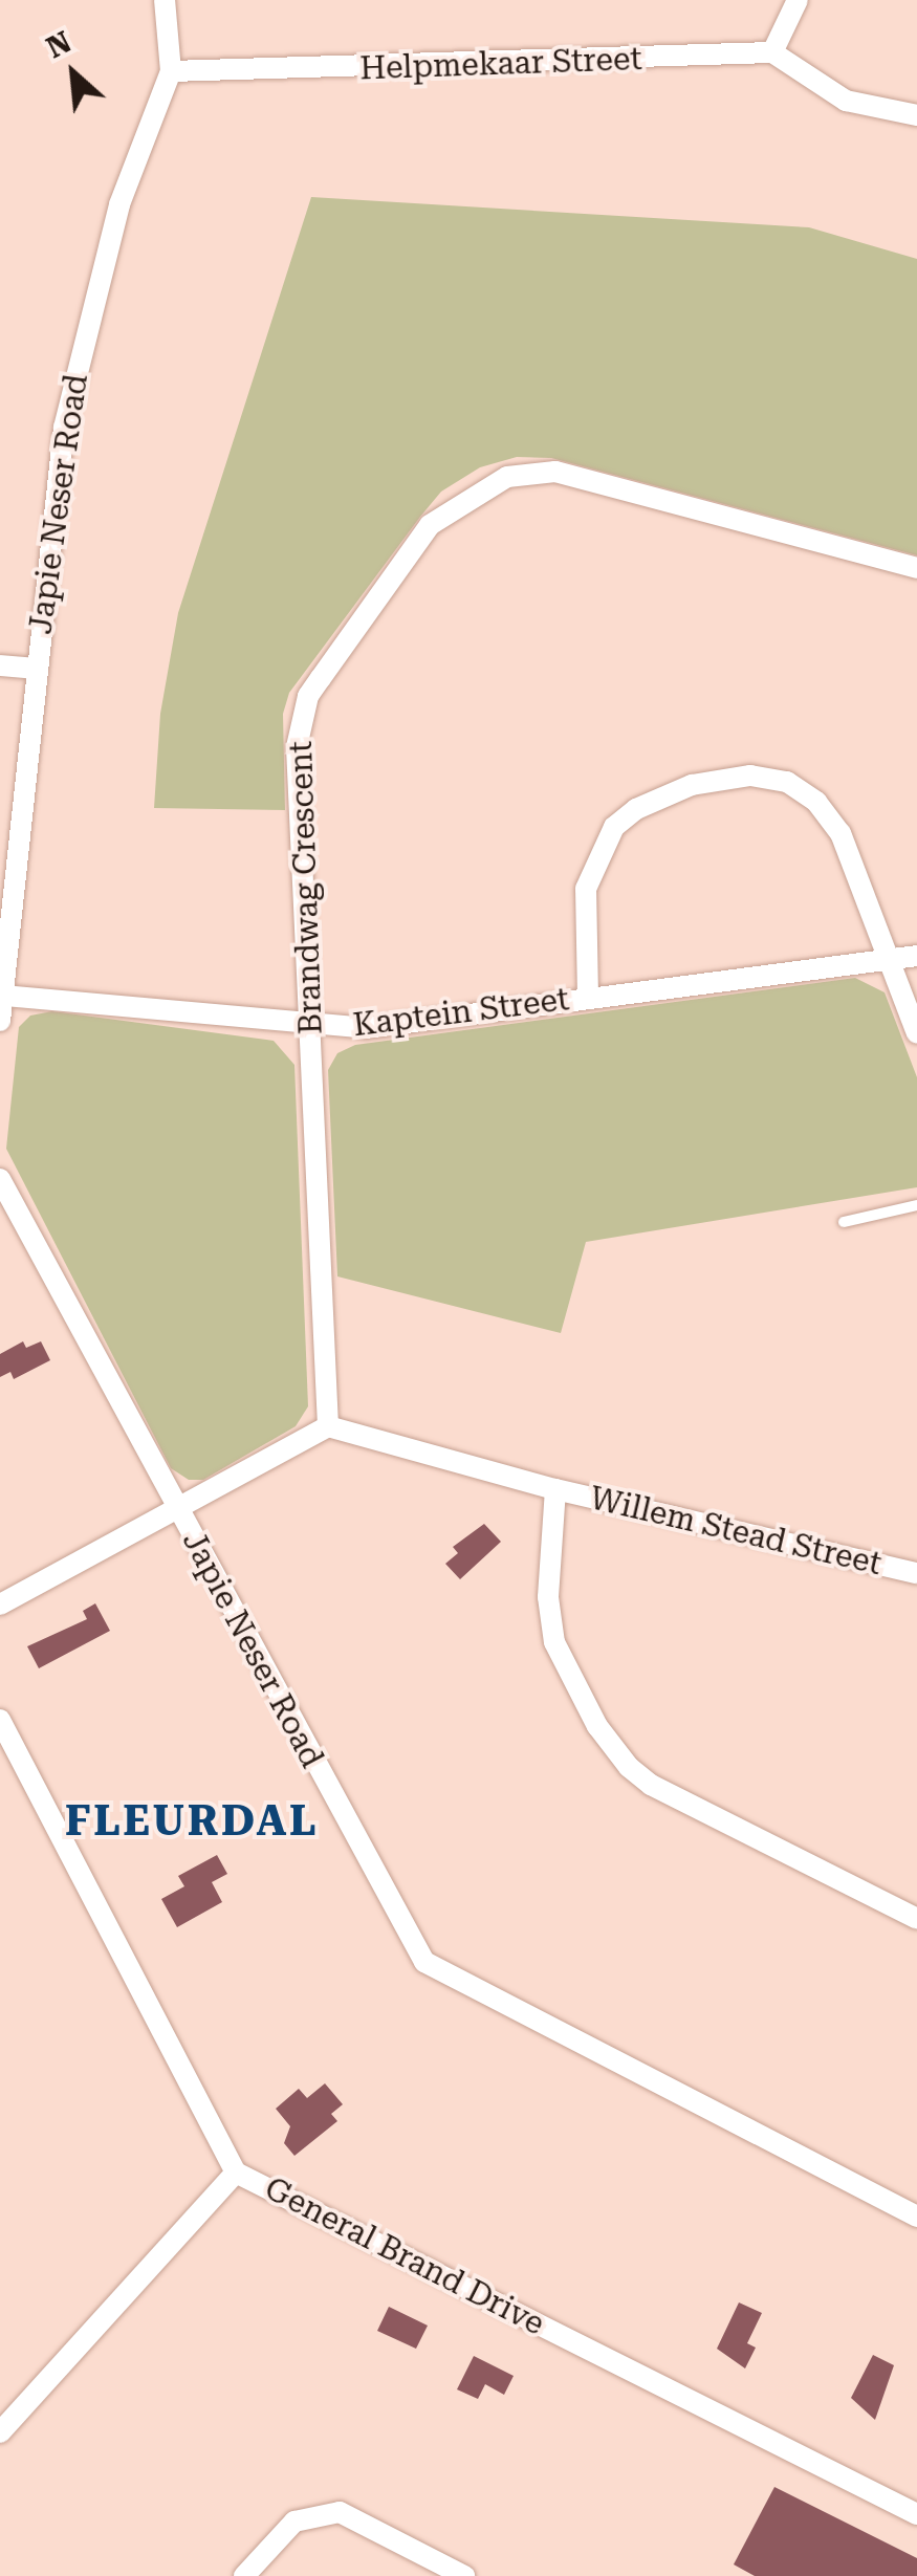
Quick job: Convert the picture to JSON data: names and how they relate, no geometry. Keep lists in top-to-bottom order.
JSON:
{
  "streets": {
    "street": [
      "Helpmekaar Street",
      "Japie Neser Road",
      "Brandwag Crescent",
      "Kaptein Street",
      "Willem Stead Street",
      "General Brand Drive"
    ]
  },
  "crossings": [
    ["Helpmekaar Street", "Japie Neser Road"],
    ["Japie Neser Road", "Kaptein Street"],
    ["Brandwag Crescent", "Kaptein Street"],
    ["Brandwag Crescent", "Willem Stead Street"]
  ],
  "districts": ["FLEURDAL"],
  "north": "top left"
}
